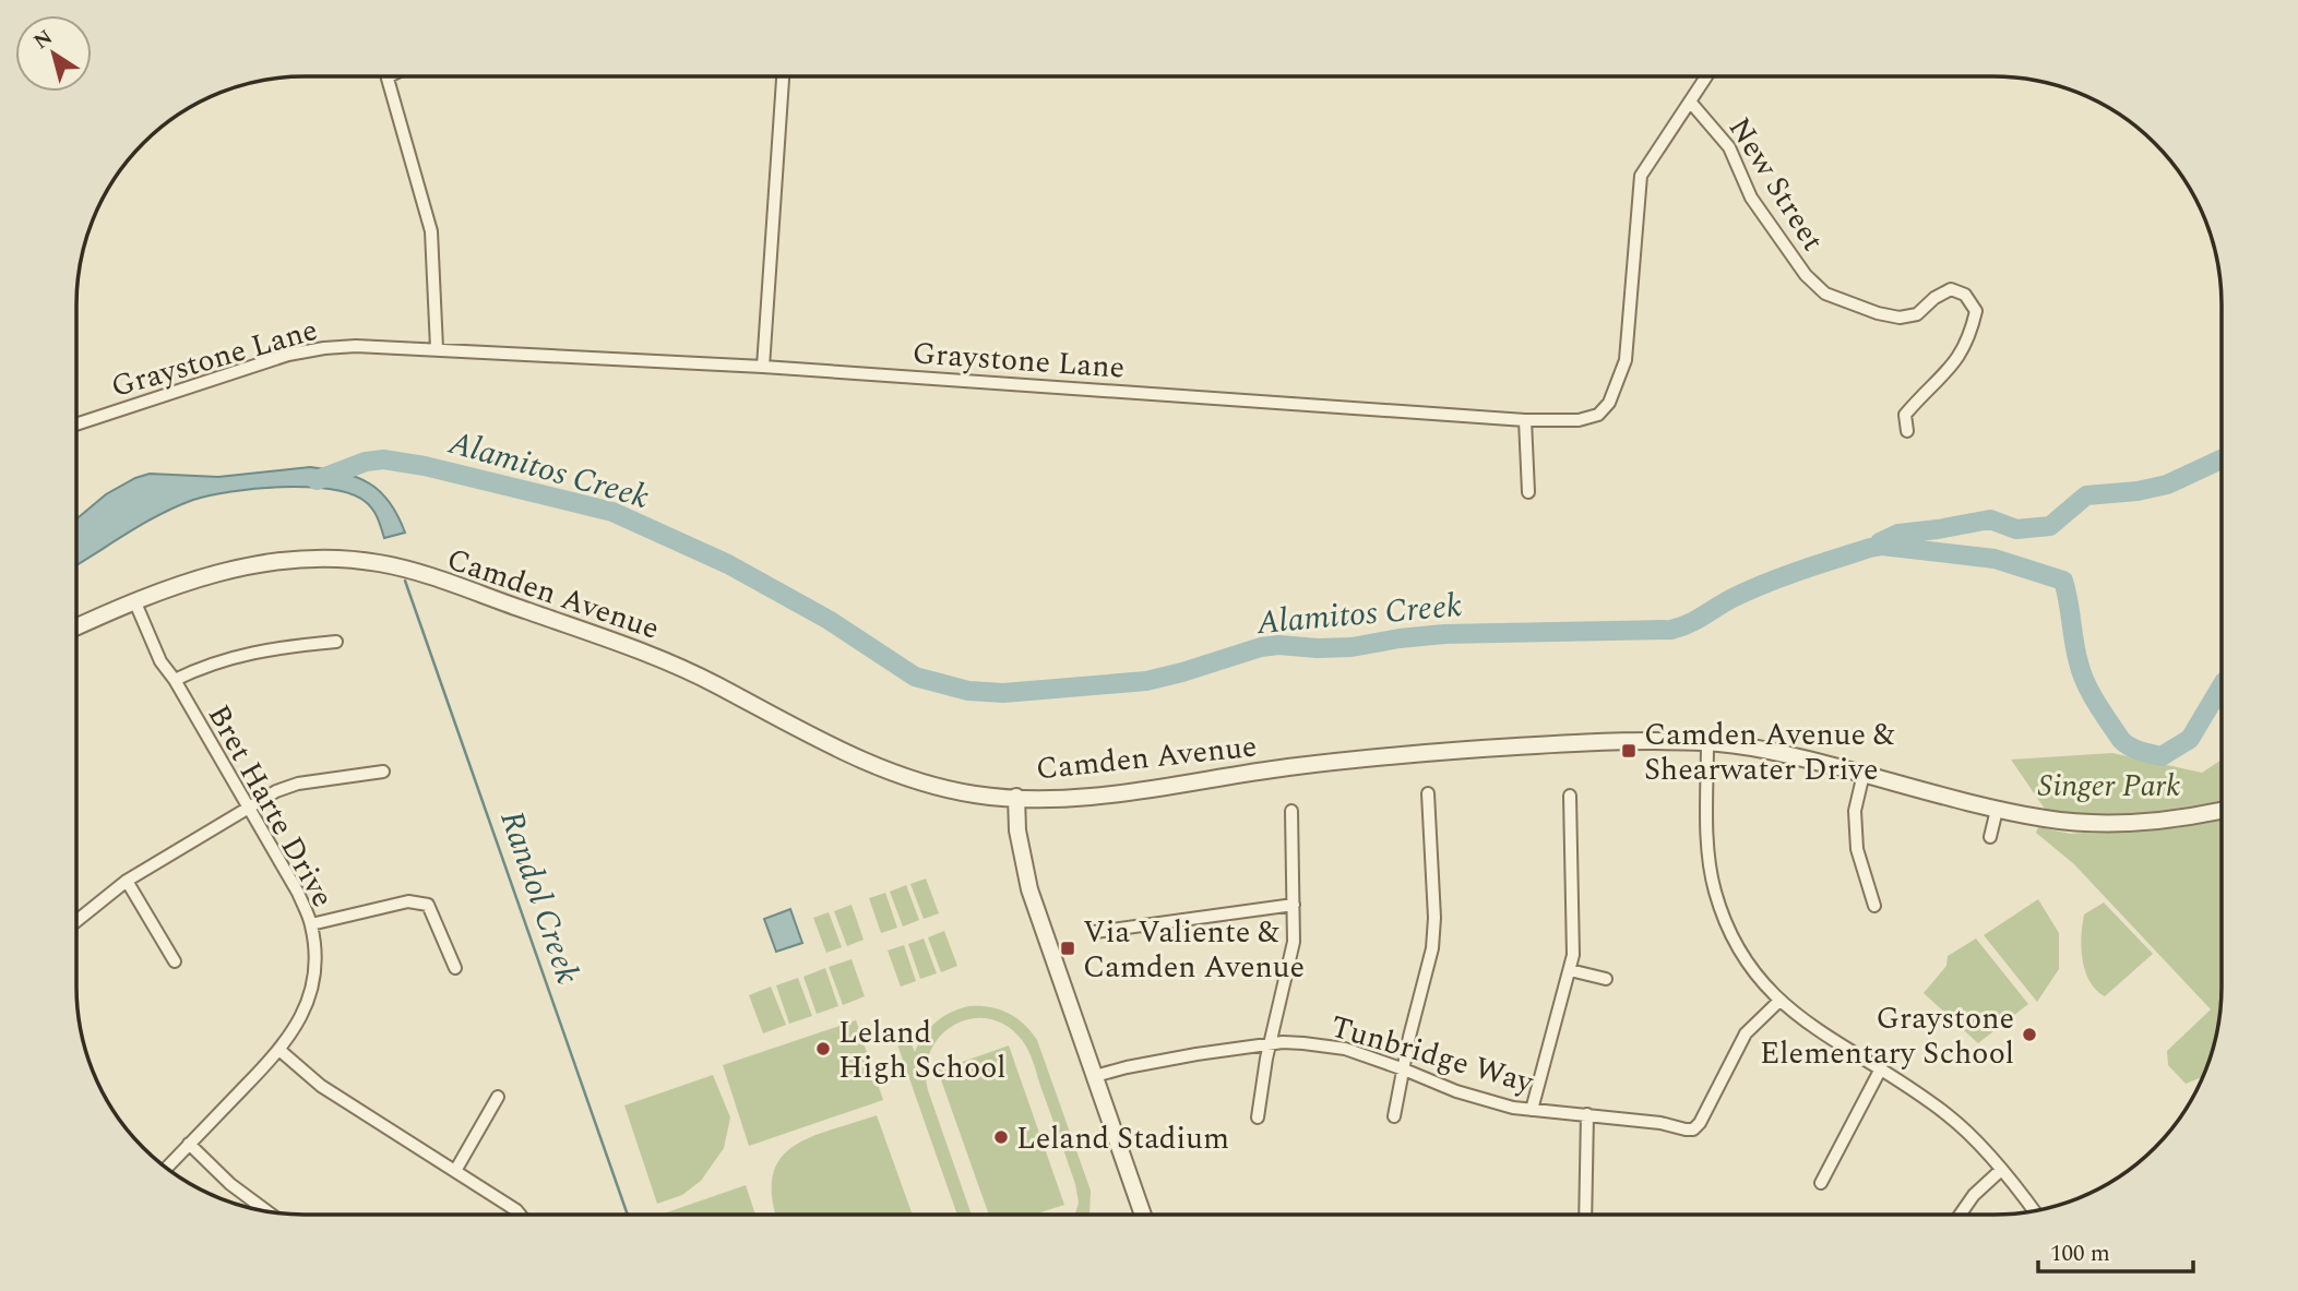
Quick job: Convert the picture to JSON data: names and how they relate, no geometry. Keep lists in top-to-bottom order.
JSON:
{
  "streets": {
    "street": [
      "New Street",
      "Graystone Lane",
      "Camden Avenue",
      "Bret Harte Drive",
      "Tunbridge Way"
    ]
  },
  "crossings": [
    ["New Street", "Graystone Lane"],
    ["Camden Avenue", "Bret Harte Drive"]
  ],
  "water": ["Alamitos Creek", "Randol Creek"],
  "parks": ["Singer Park"],
  "places": {
    "transit": ["Camden Avenue & Shearwater Drive", "Via Valiente & Camden Avenue"],
    "other": ["Graystone Elementary School", "Leland High School", "Leland Stadium"]
  },
  "scale_bar": "100 m",
  "north": "top left"
}
